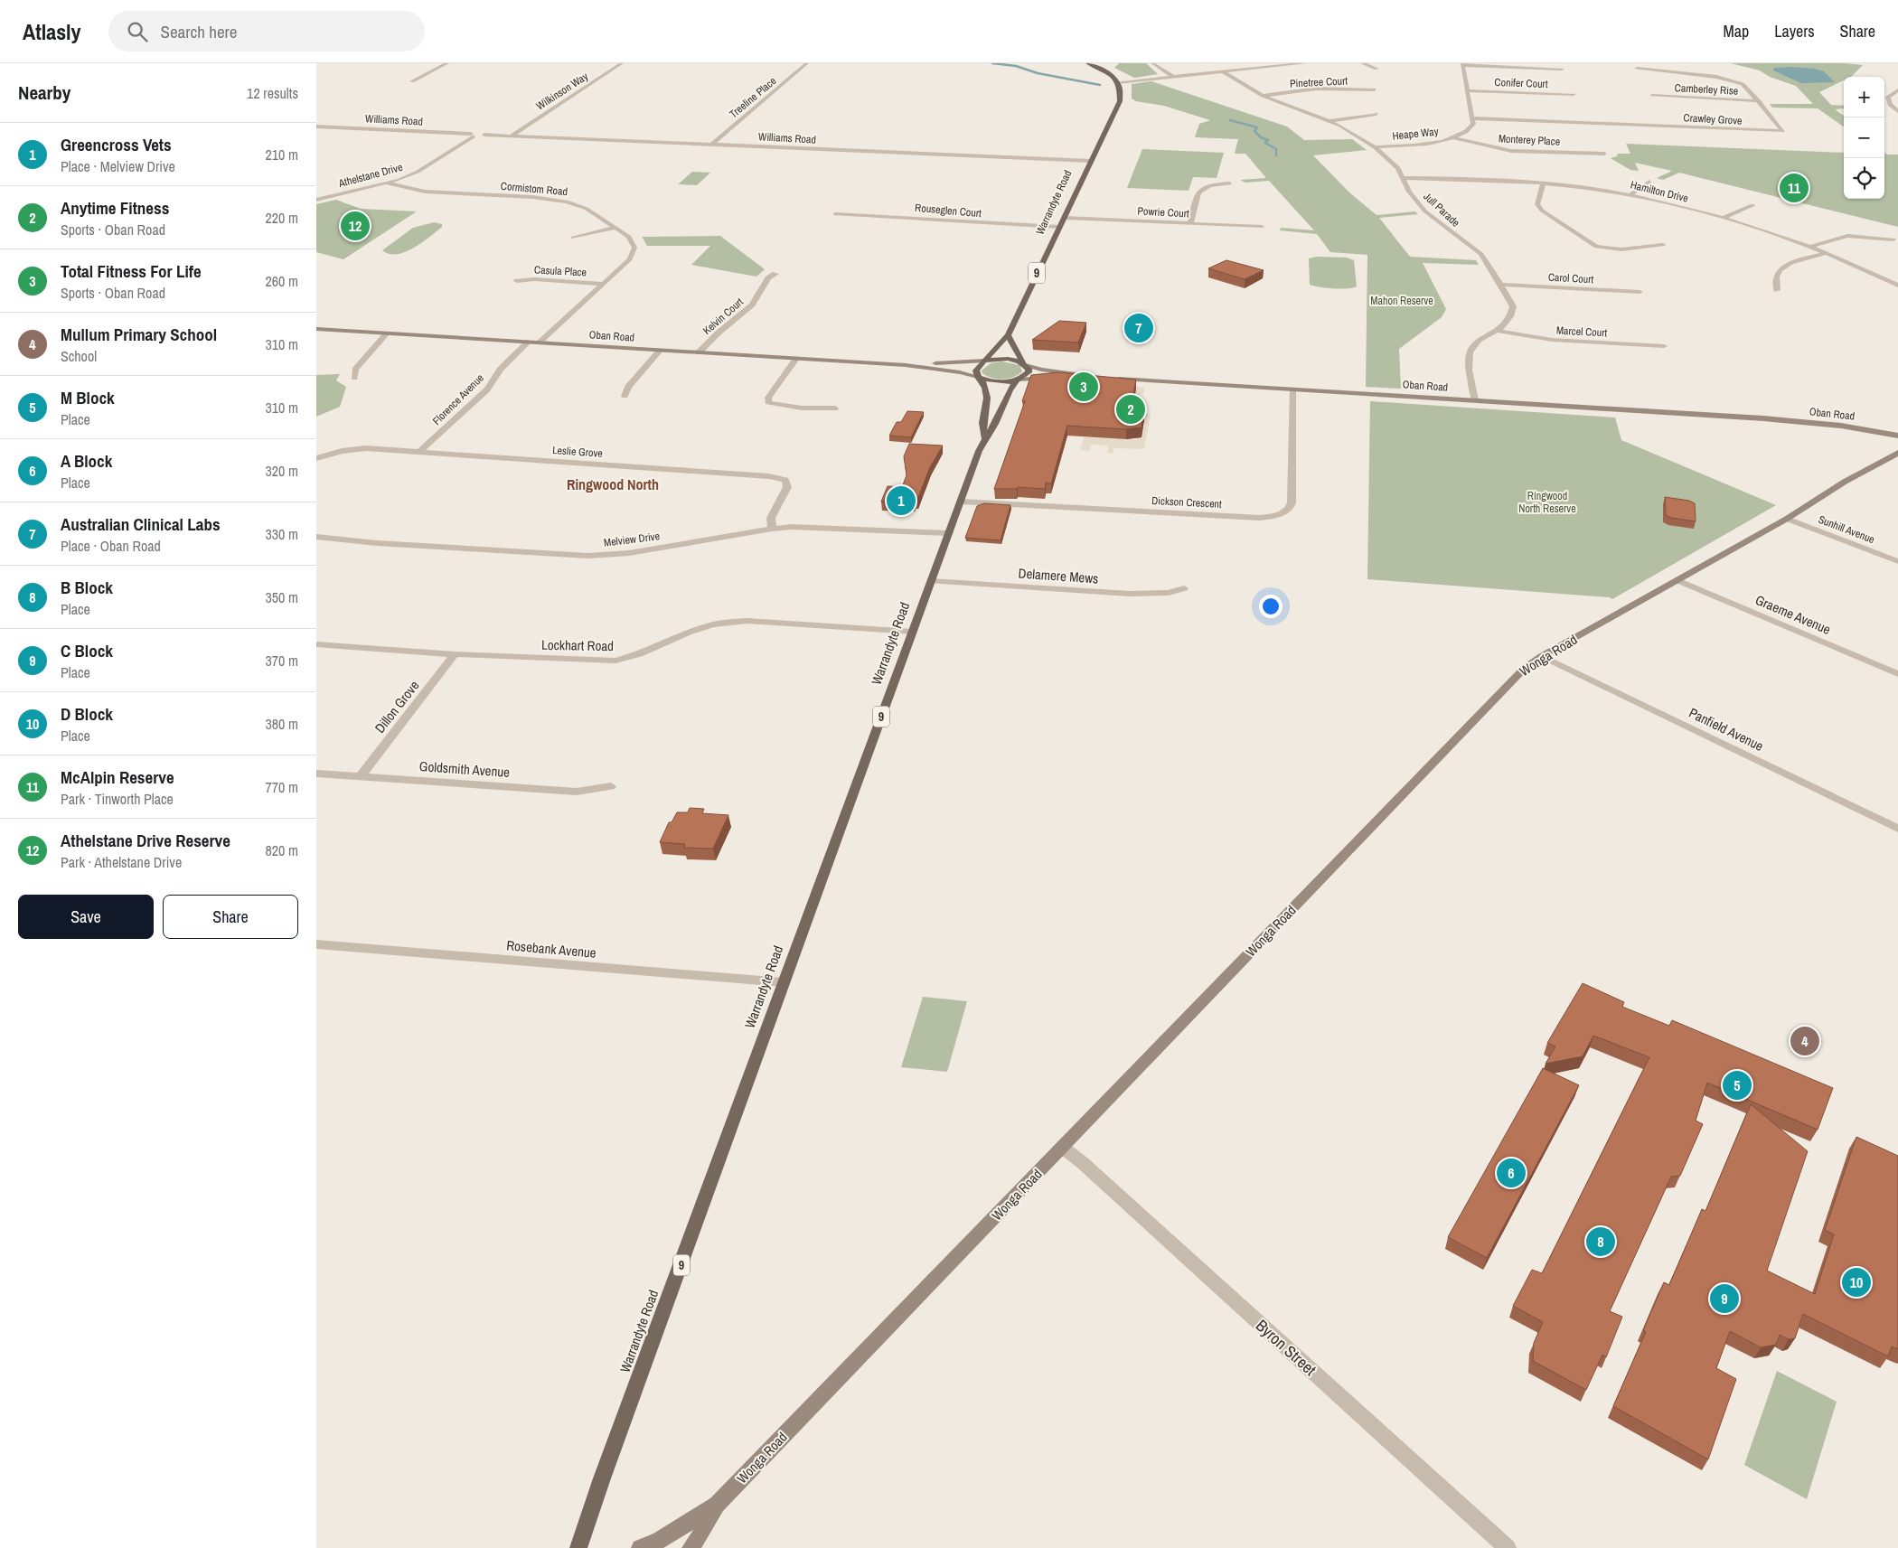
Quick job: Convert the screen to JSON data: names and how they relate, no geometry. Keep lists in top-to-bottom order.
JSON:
{
  "streets": {
    "main road": [
      "Warrandyte Road",
      "9",
      "Oban Road",
      "Wonga Road"
    ],
    "street": [
      "Pinetree Court",
      "Conifer Court",
      "Camberley Rise",
      "Wilkinson Way",
      "Treeline Place",
      "Crawley Grove",
      "Williams Road",
      "Heape Way",
      "Monterey Place",
      "Athelstane Drive",
      "Cormistom Road",
      "Hamilton Drive",
      "Jull Parade",
      "Rouseglen Court",
      "Powrie Court",
      "Casula Place",
      "Carol Court",
      "Kelvin Court",
      "Marcel Court",
      "Florence Avenue",
      "Leslie Grove",
      "Dickson Crescent",
      "Sunhill Avenue",
      "Melview Drive",
      "Delamere Mews",
      "Graeme Avenue",
      "Lockhart Road",
      "Dillon Grove",
      "Panfield Avenue",
      "Goldsmith Avenue",
      "Rosebank Avenue",
      "Byron Street"
    ]
  },
  "crossings": [
    ["Pinetree Court", "Jull Parade"],
    ["Camberley Rise", "Crawley Grove"],
    ["Wilkinson Way", "Williams Road"],
    ["Treeline Place", "Williams Road"],
    ["Crawley Grove", "Heape Way"],
    ["Williams Road", "Athelstane Drive"],
    ["Williams Road", "Warrandyte Road"],
    ["Heape Way", "Monterey Place"],
    ["Heape Way", "Jull Parade"],
    ["Athelstane Drive", "Cormistom Road"],
    ["Cormistom Road", "Casula Place"],
    ["Cormistom Road", "Oban Road"],
    ["Hamilton Drive", "Jull Parade"],
    ["Warrandyte Road", "Rouseglen Court"],
    ["Warrandyte Road", "Powrie Court"],
    ["Warrandyte Road", "9"],
    ["Warrandyte Road", "Oban Road"],
    ["Warrandyte Road", "Dickson Crescent"],
    ["Warrandyte Road", "Melview Drive"],
    ["Warrandyte Road", "Delamere Mews"],
    ["Warrandyte Road", "Lockhart Road"],
    ["Warrandyte Road", "Rosebank Avenue"],
    ["Jull Parade", "Carol Court"],
    ["Jull Parade", "Marcel Court"],
    ["Jull Parade", "Oban Road"],
    ["9", "Oban Road"],
    ["Kelvin Court", "Oban Road"],
    ["Oban Road", "Florence Avenue"],
    ["Oban Road", "Dickson Crescent"],
    ["Florence Avenue", "Leslie Grove"],
    ["Leslie Grove", "Melview Drive"],
    ["Sunhill Avenue", "Wonga Road"],
    ["Graeme Avenue", "Wonga Road"],
    ["Lockhart Road", "Dillon Grove"],
    ["Wonga Road", "Panfield Avenue"],
    ["Wonga Road", "Byron Street"],
    ["Dillon Grove", "Goldsmith Avenue"]
  ],
  "districts": ["Ringwood North"],
  "parks": ["Mahon Reserve", "Ringwood North Reserve"],
  "page": {
    "header": "Atlasly",
    "search": "Search here",
    "nav": ["Map", "Layers", "Share"],
    "heading": ["Nearby", "12 results"],
    "map_buttons": ["+", "−"],
    "list": [
      {
        "mark": "1",
        "name": "Greencross Vets",
        "note": "Place · Melview Drive",
        "value": "210 m"
      },
      {
        "mark": "2",
        "name": "Anytime Fitness",
        "note": "Sports · Oban Road",
        "value": "220 m"
      },
      {
        "mark": "3",
        "name": "Total Fitness For Life",
        "note": "Sports · Oban Road",
        "value": "260 m"
      },
      {
        "mark": "4",
        "name": "Mullum Primary School",
        "note": "School",
        "value": "310 m"
      },
      {
        "mark": "5",
        "name": "M Block",
        "note": "Place",
        "value": "310 m"
      },
      {
        "mark": "6",
        "name": "A Block",
        "note": "Place",
        "value": "320 m"
      },
      {
        "mark": "7",
        "name": "Australian Clinical Labs",
        "note": "Place · Oban Road",
        "value": "330 m"
      },
      {
        "mark": "8",
        "name": "B Block",
        "note": "Place",
        "value": "350 m"
      },
      {
        "mark": "9",
        "name": "C Block",
        "note": "Place",
        "value": "370 m"
      },
      {
        "mark": "10",
        "name": "D Block",
        "note": "Place",
        "value": "380 m"
      },
      {
        "mark": "11",
        "name": "McAlpin Reserve",
        "note": "Park · Tinworth Place",
        "value": "770 m"
      },
      {
        "mark": "12",
        "name": "Athelstane Drive Reserve",
        "note": "Park · Athelstane Drive",
        "value": "820 m"
      }
    ],
    "pins": [
      "11",
      "12",
      "7",
      "3",
      "2",
      "1",
      "4",
      "5",
      "6",
      "8",
      "10",
      "9"
    ],
    "buttons": ["Save", "Share"]
  }
}
